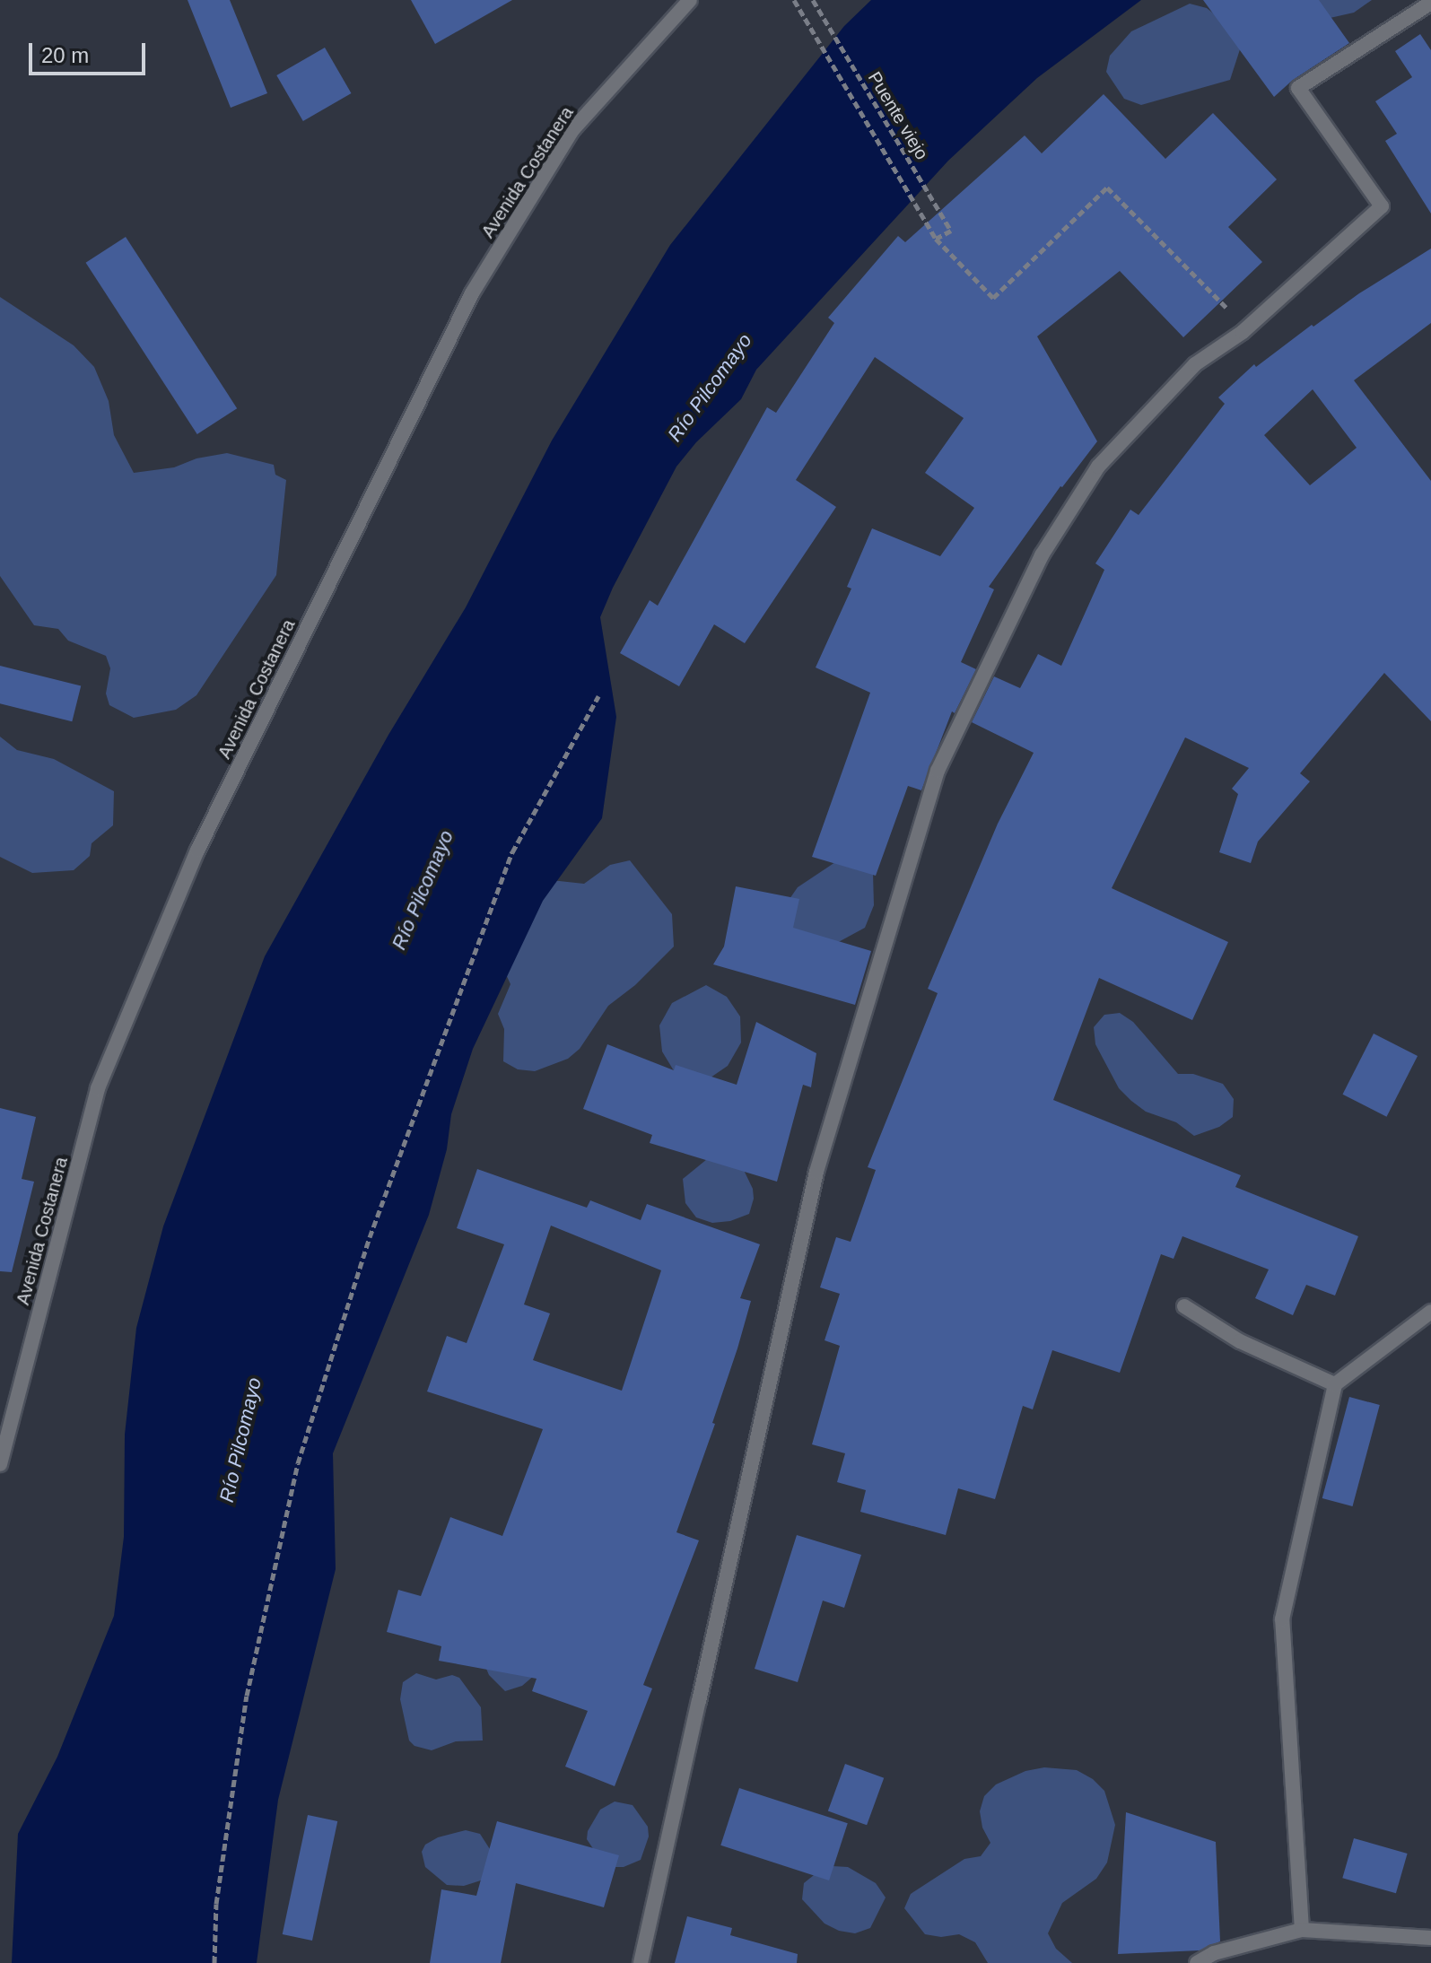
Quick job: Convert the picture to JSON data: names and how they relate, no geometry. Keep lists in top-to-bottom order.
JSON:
{
  "streets": {
    "street": ["Avenida Costanera"],
    "path": ["Puente viejo"]
  },
  "water": ["Río Pilcomayo"],
  "scale_bar": "20 m"
}
